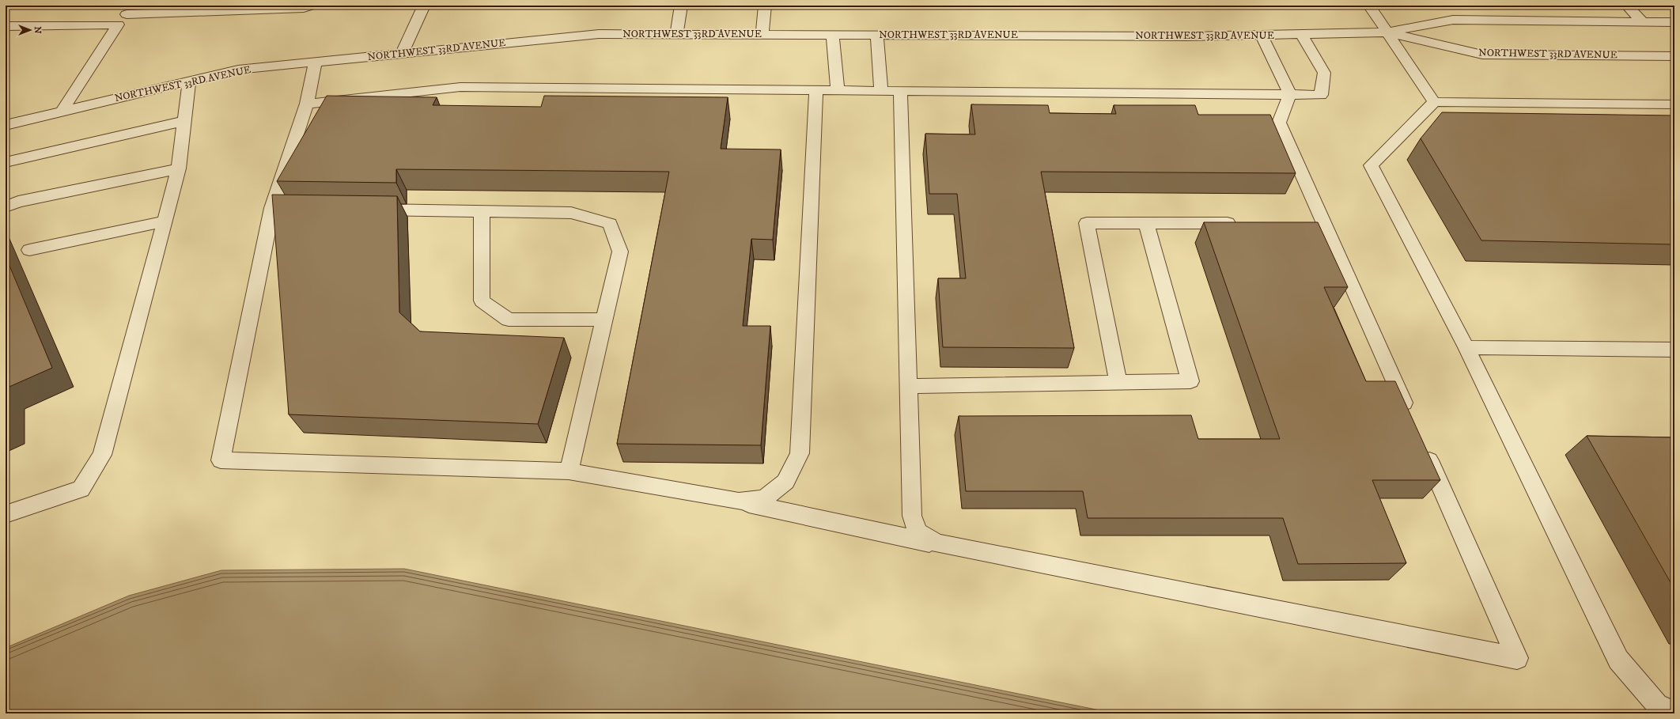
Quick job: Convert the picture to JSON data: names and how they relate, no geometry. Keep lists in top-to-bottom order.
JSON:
{
  "streets": {
    "street": ["NORTHWEST 33RD AVENUE"]
  },
  "north": "right"
}
